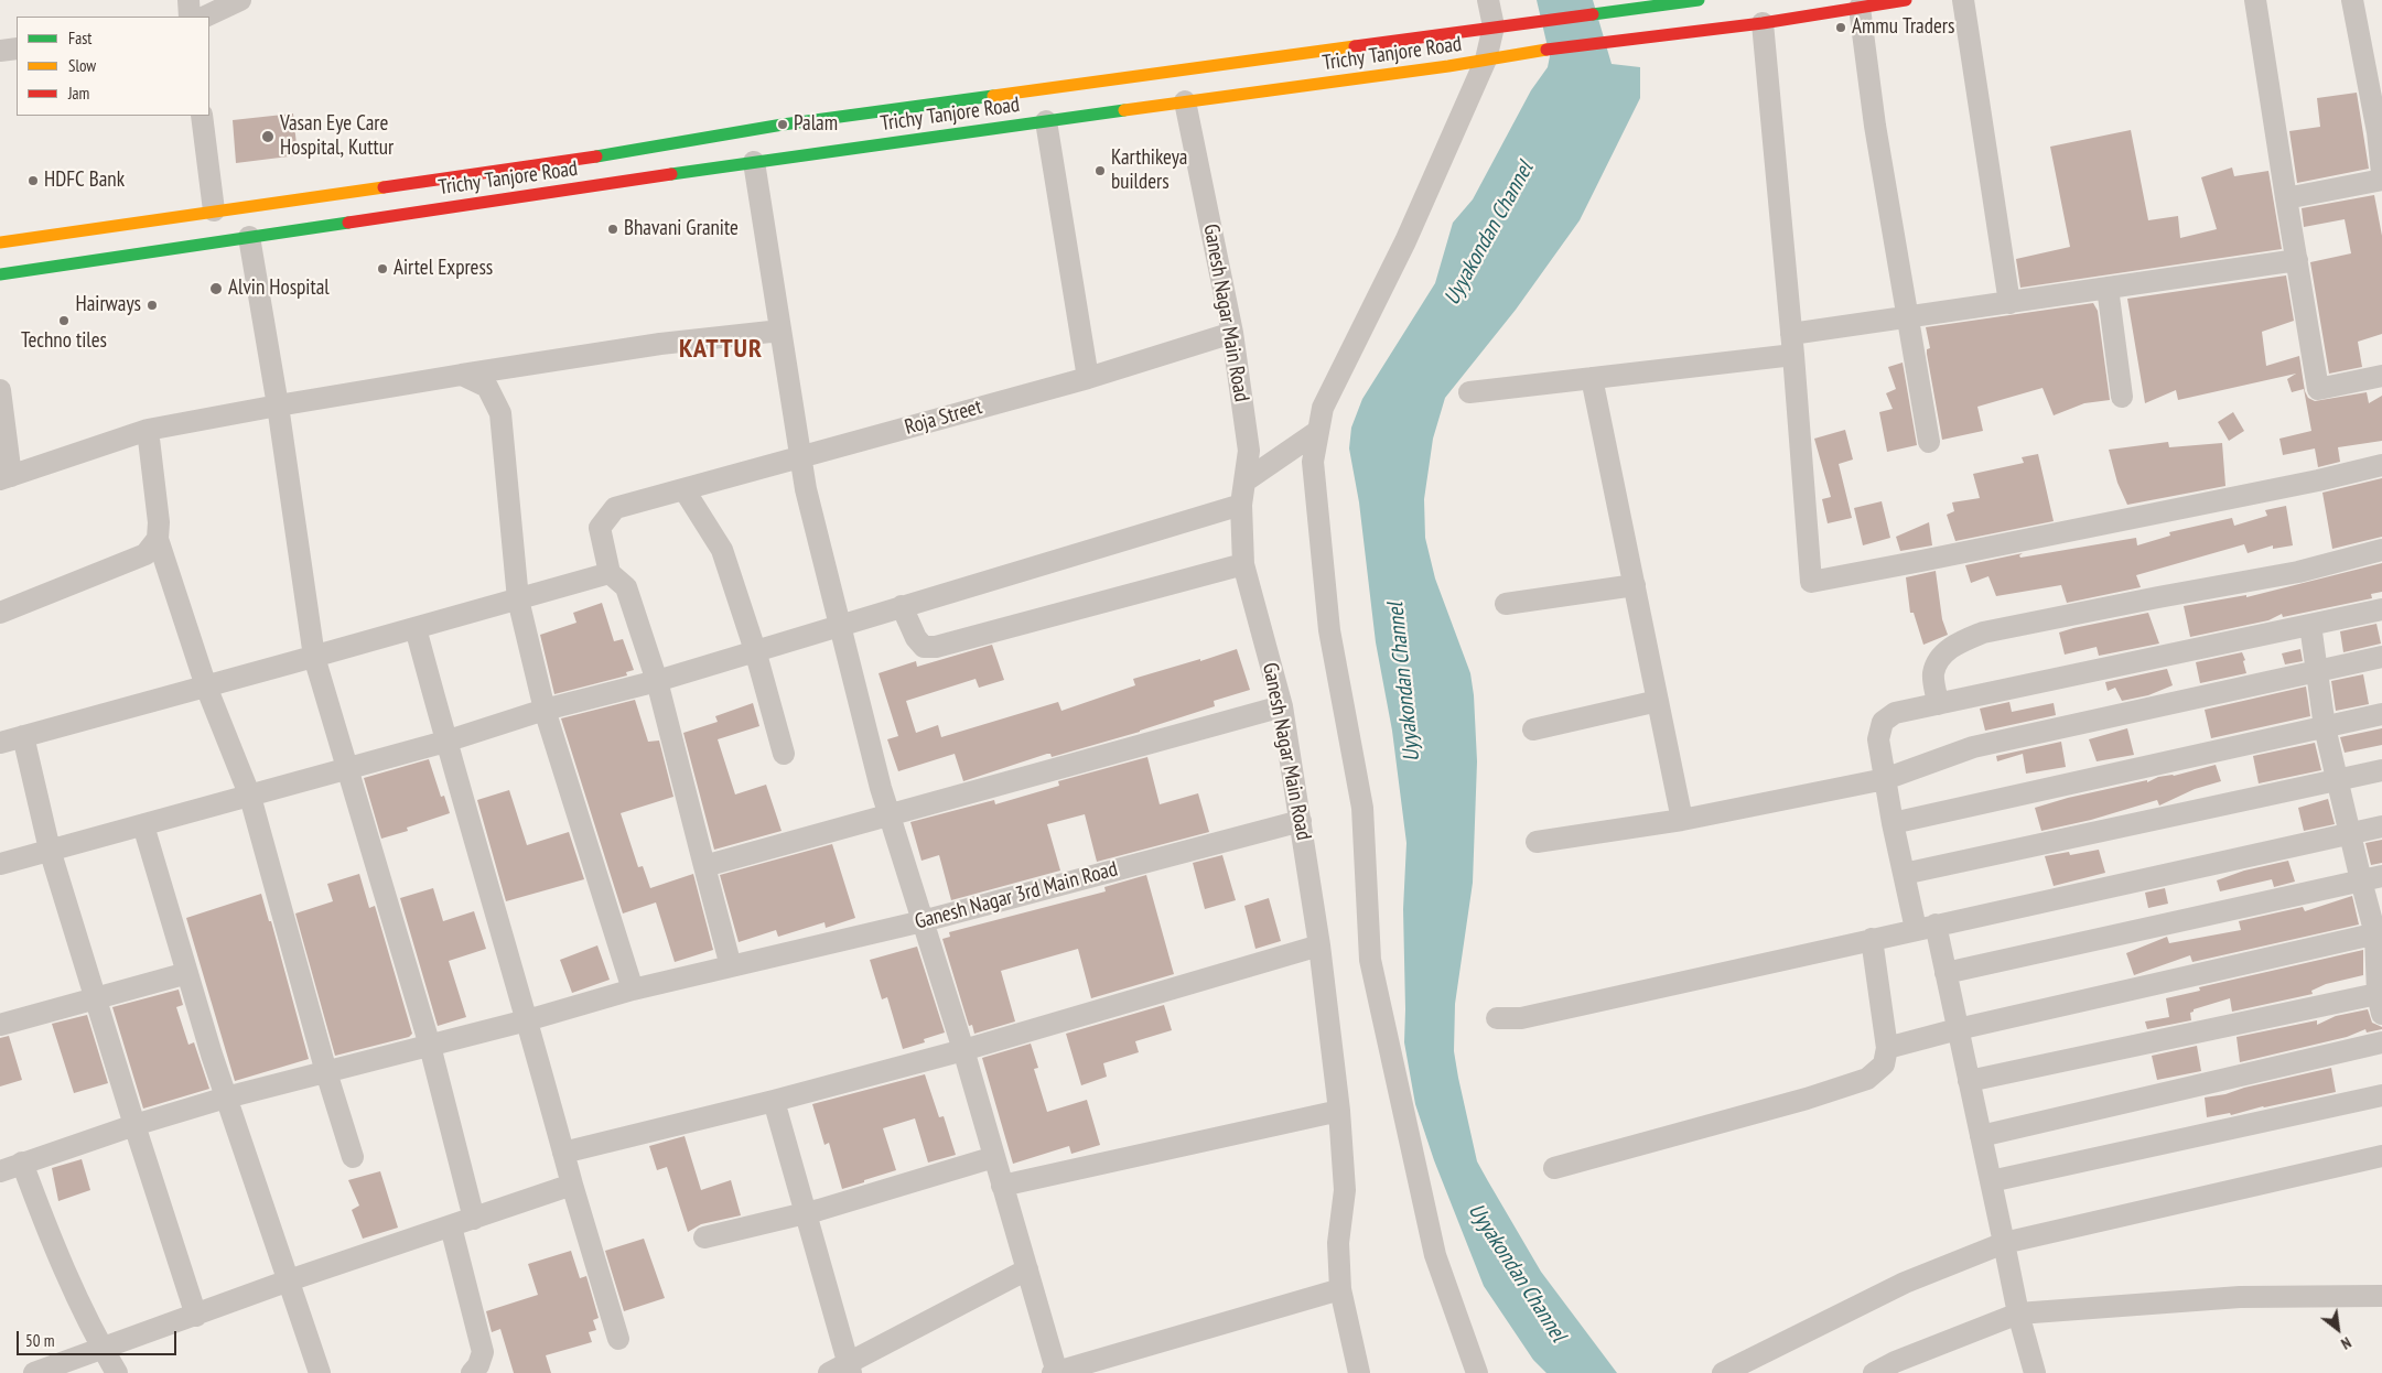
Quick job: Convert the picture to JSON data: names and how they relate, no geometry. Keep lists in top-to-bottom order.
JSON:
{
  "streets": {
    "highway": ["Trichy Tanjore Road"],
    "street": ["Ganesh Nagar Main Road", "Roja Street", "Ganesh Nagar 3rd Main Road"]
  },
  "crossings": [
    ["Trichy Tanjore Road", "Ganesh Nagar Main Road"],
    ["Ganesh Nagar Main Road", "Roja Street"],
    ["Ganesh Nagar Main Road", "Ganesh Nagar 3rd Main Road"]
  ],
  "districts": ["KATTUR"],
  "water": ["Uyyakondan Channel"],
  "places": [
    "Ammu Traders",
    "Palam",
    "Vasan Eye Care Hospital, Kuttur",
    "Karthikeya builders",
    "HDFC Bank",
    "Bhavani Granite",
    "Airtel Express",
    "Alvin Hospital",
    "Hairways",
    "Techno tiles"
  ],
  "legend": ["Fast", "Slow", "Jam"],
  "scale_bar": "50 m",
  "north": "bottom right"
}
